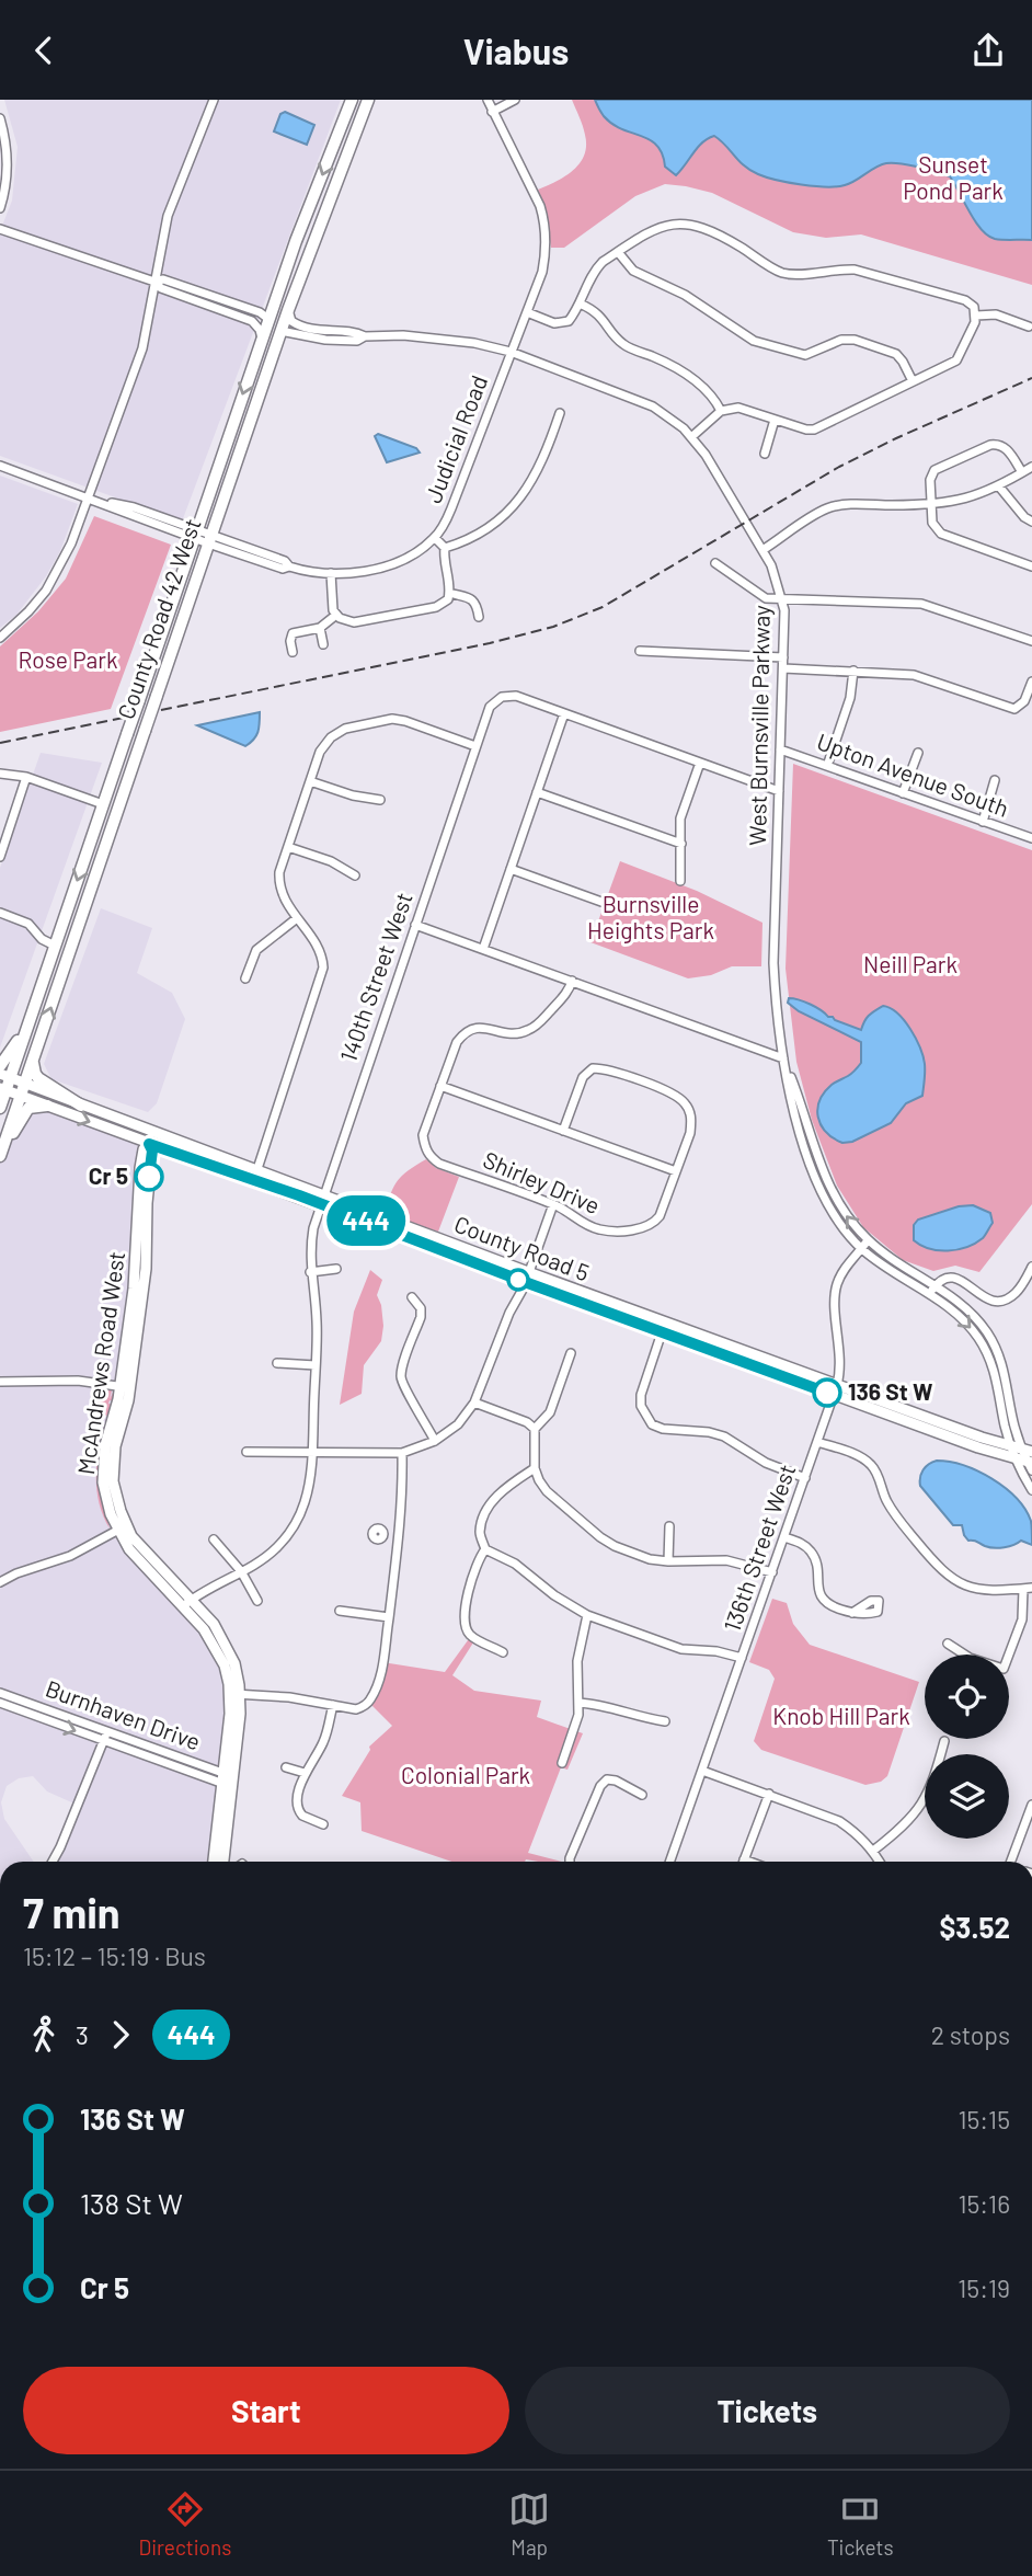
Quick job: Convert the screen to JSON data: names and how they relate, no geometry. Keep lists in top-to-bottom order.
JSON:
{
  "streets": {
    "highway": ["County Road 42 West"],
    "main road": ["County Road 5", "McAndrews Road West"],
    "street": [
      "Judicial Road",
      "West Burnsville Parkway",
      "Upton Avenue South",
      "140th Street West",
      "Shirley Drive",
      "136th Street West",
      "Burnhaven Drive"
    ]
  },
  "crossings": [
    ["Judicial Road", "County Road 42 West"],
    ["Judicial Road", "West Burnsville Parkway"],
    ["County Road 42 West", "County Road 5"],
    ["West Burnsville Parkway", "Upton Avenue South"],
    ["West Burnsville Parkway", "County Road 5"],
    ["West Burnsville Parkway", "136th Street West"],
    ["140th Street West", "County Road 5"],
    ["140th Street West", "McAndrews Road West"],
    ["County Road 5", "McAndrews Road West"],
    ["County Road 5", "136th Street West"],
    ["McAndrews Road West", "Burnhaven Drive"]
  ],
  "parks": [
    "Sunset Pond Park",
    "Rose Park",
    "Burnsville Heights Park",
    "Neill Park",
    "Knob Hill Park",
    "Colonial Park"
  ],
  "places": ["Cr 5", "136 St W"],
  "lines": ["bus line 444"],
  "page": {
    "header": "Viabus",
    "on_map": "444",
    "heading": ["7 min", "15:12 – 15:19 · Bus", "$3.52"],
    "legs": ["3", "444", "2 stops"],
    "list": [
      {
        "name": "136 St W",
        "value": "15:15"
      },
      {
        "name": "138 St W",
        "value": "15:16"
      },
      {
        "name": "Cr 5",
        "value": "15:19"
      }
    ],
    "buttons": ["Start", "Tickets"],
    "tabs": ["Directions", "Map", "Tickets"]
  }
}
